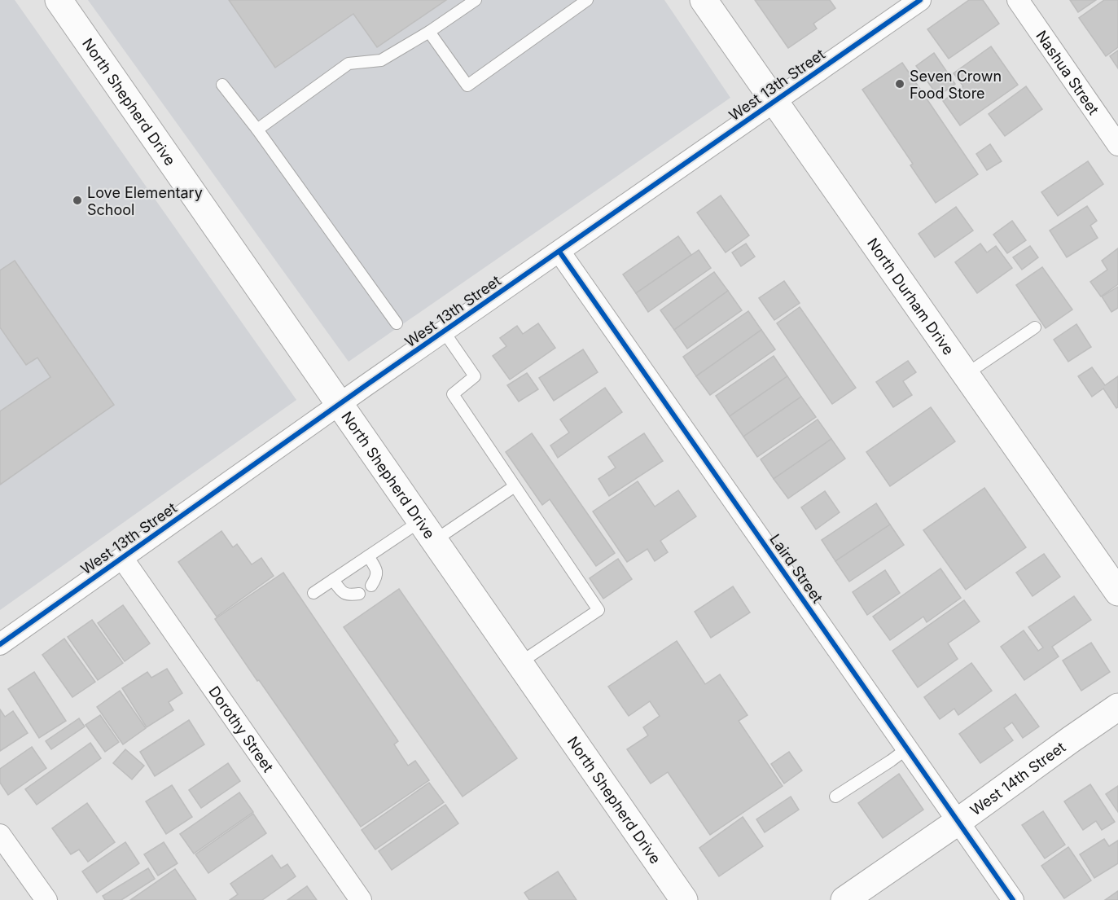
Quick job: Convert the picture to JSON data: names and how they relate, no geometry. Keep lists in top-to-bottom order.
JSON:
{
  "streets": {
    "main road": ["North Shepherd Drive", "North Durham Drive", "West 14th Street"],
    "street": [
      "Nashua Street",
      "West 13th Street",
      "Laird Street",
      "Dorothy Street"
    ]
  },
  "crossings": [
    ["West 13th Street", "North Shepherd Drive"],
    ["West 13th Street", "North Durham Drive"],
    ["West 13th Street", "Laird Street"],
    ["West 13th Street", "Dorothy Street"],
    ["Laird Street", "West 14th Street"]
  ],
  "places": ["Seven Crown Food Store", "Love Elementary School"]
}
